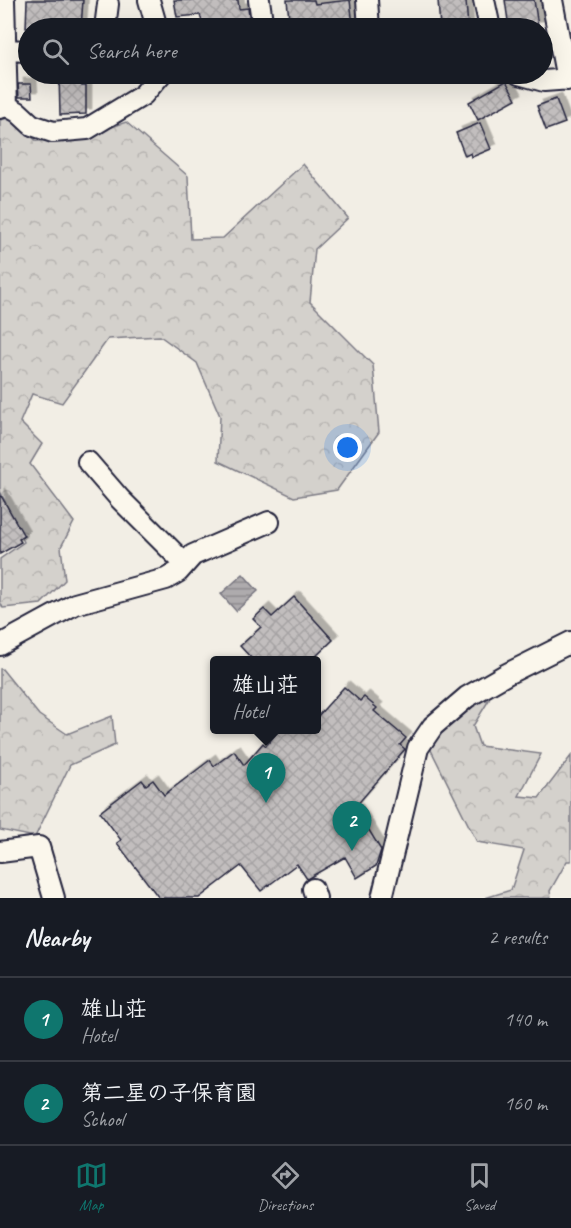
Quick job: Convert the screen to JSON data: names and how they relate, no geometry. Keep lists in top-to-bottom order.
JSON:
{
  "page": {
    "search": "Search here",
    "popup": ["雄山荘", "Hotel"],
    "pins": ["1", "2"],
    "heading": ["Nearby", "2 results"],
    "list": [
      {
        "mark": "1",
        "name": "雄山荘",
        "note": "Hotel",
        "value": "140 m"
      },
      {
        "mark": "2",
        "name": "第二星の子保育園",
        "note": "School",
        "value": "160 m"
      }
    ],
    "nav": ["Map", "Directions", "Saved"]
  }
}
